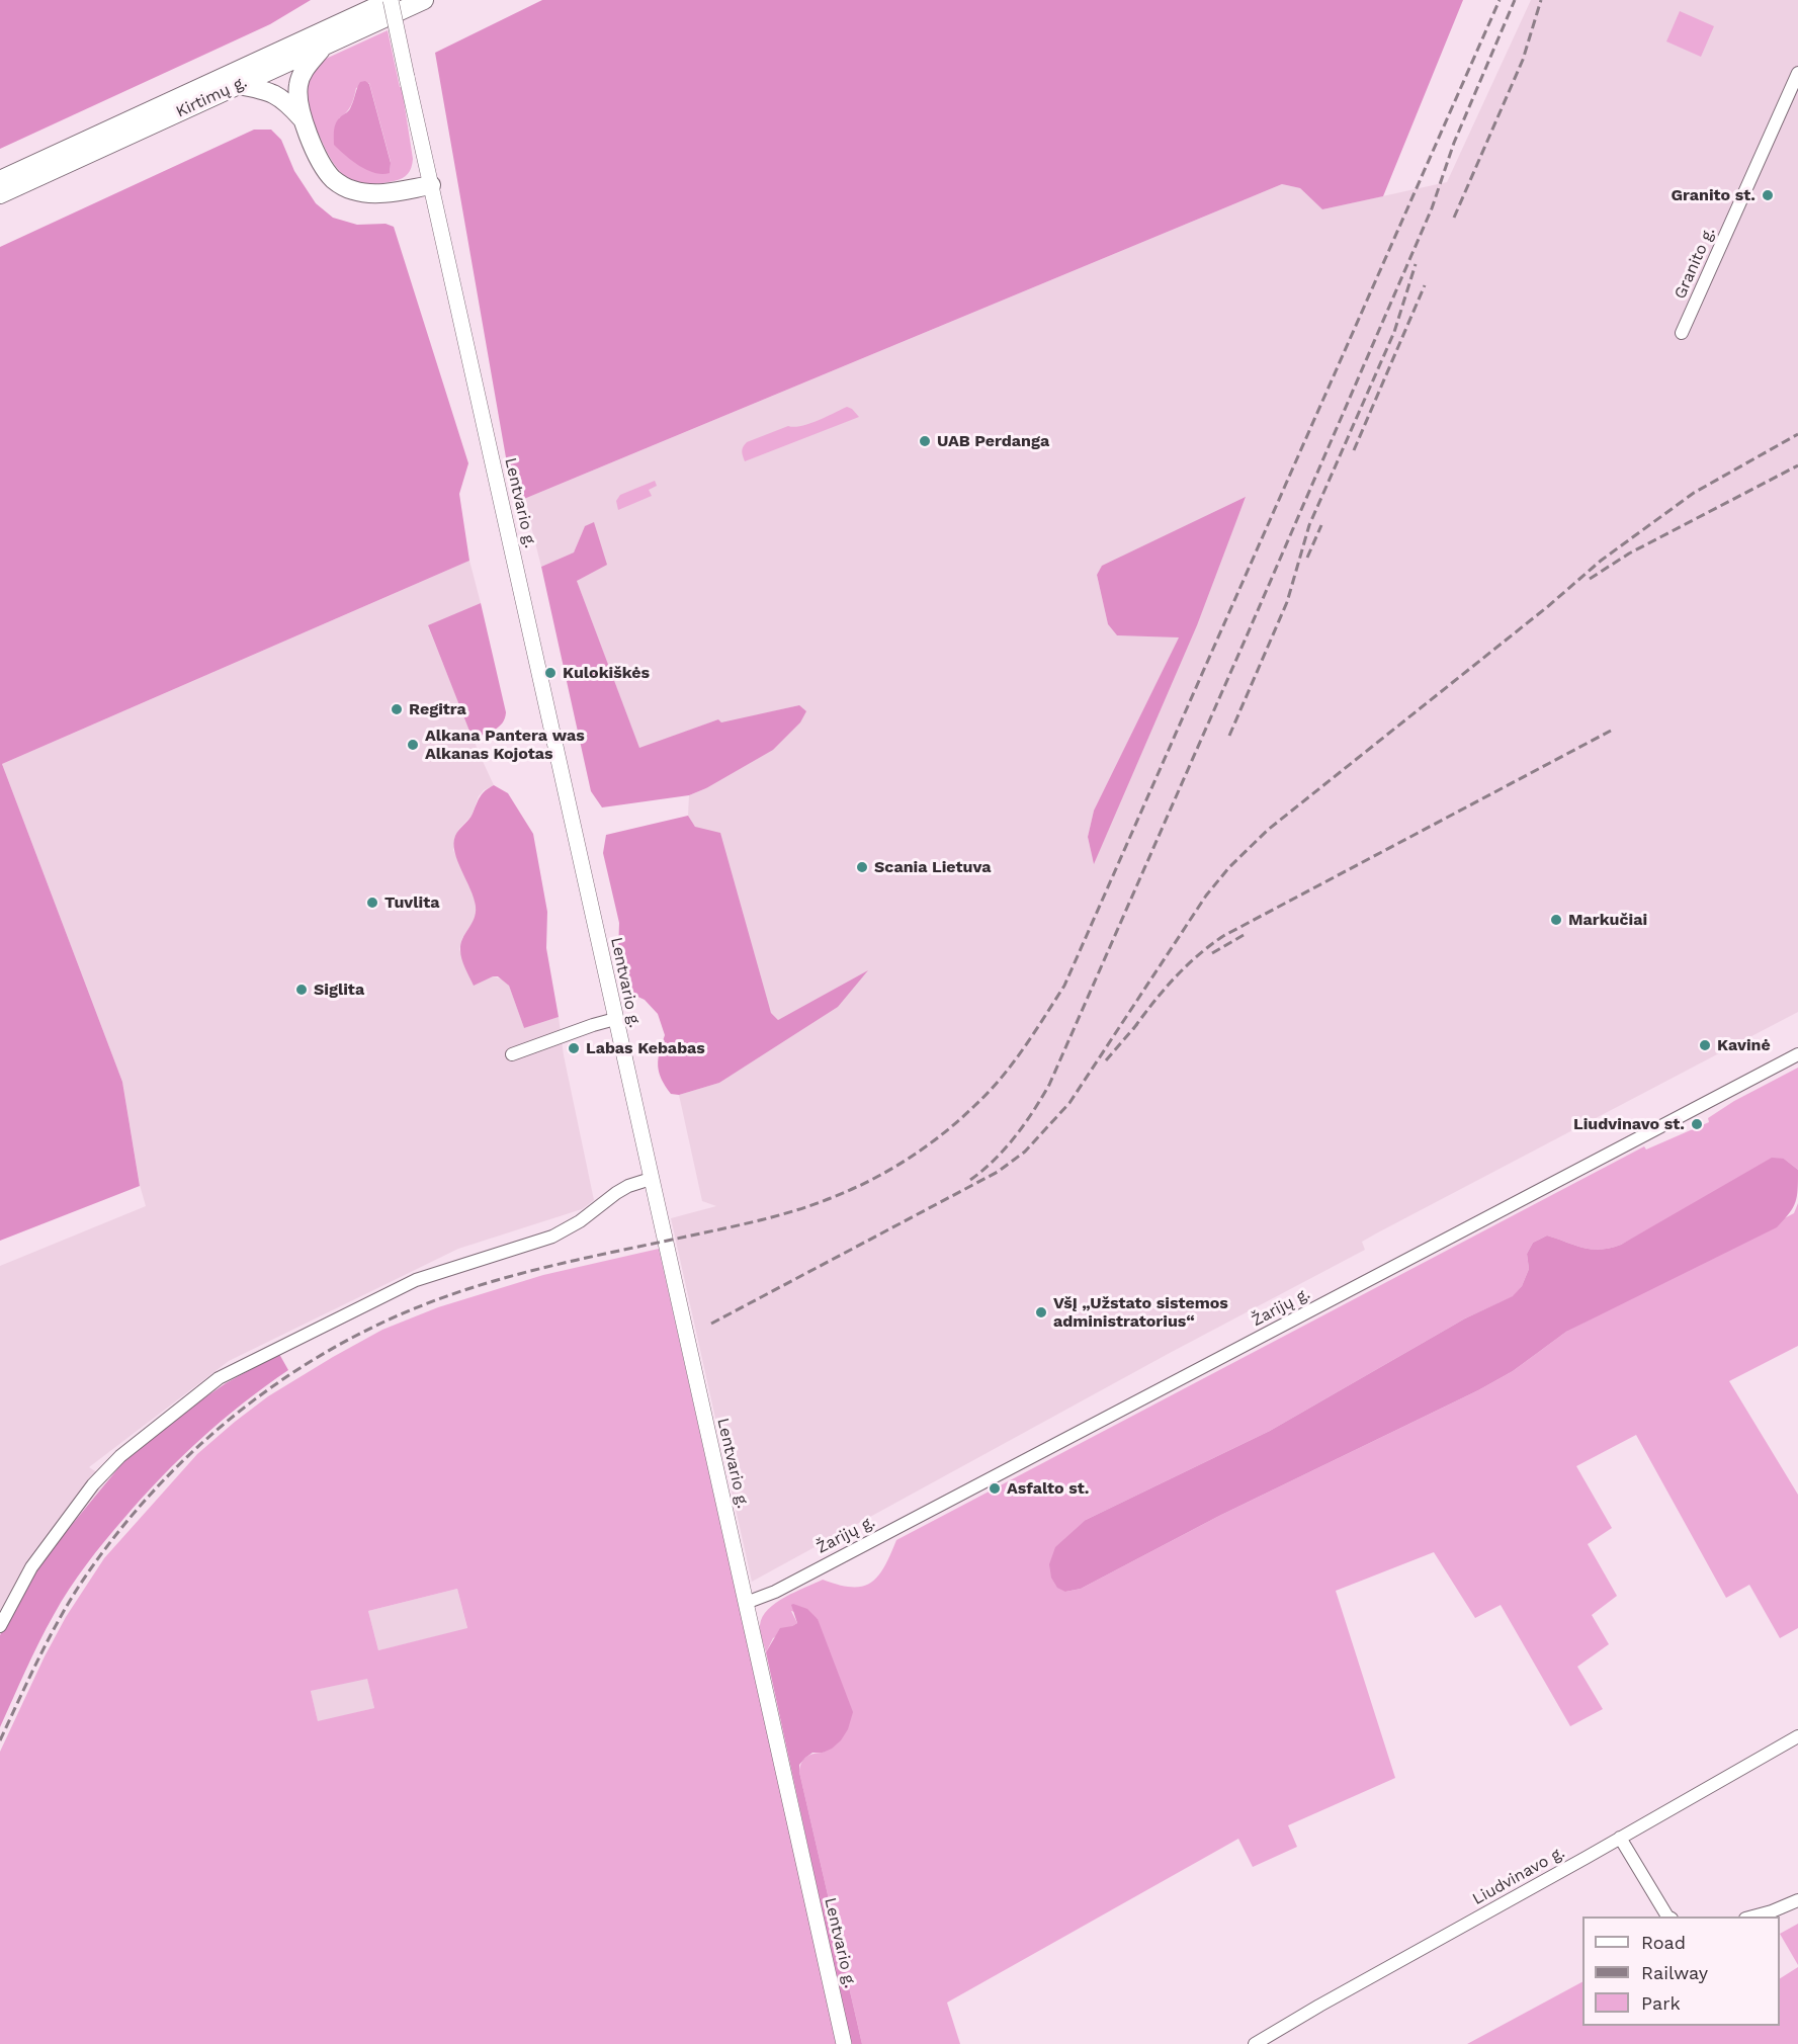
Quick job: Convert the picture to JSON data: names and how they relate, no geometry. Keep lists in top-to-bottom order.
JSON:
{
  "streets": {
    "highway": ["Kirtimų g."],
    "main road": ["Lentvario g."],
    "street": ["Granito g.", "Žarijų g.", "Liudvinavo g."]
  },
  "crossings": [
    ["Kirtimų g.", "Lentvario g."],
    ["Lentvario g.", "Žarijų g."]
  ],
  "places": [
    "Granito st.",
    "UAB Perdanga",
    "Kulokiškės",
    "Regitra",
    "Alkana Pantera was Alkanas Kojotas",
    "Scania Lietuva",
    "Tuvlita",
    "Markučiai",
    "Siglita",
    "Kavinė",
    "Labas Kebabas",
    "Liudvinavo st.",
    "VšĮ „Užstato sistemos administratorius“",
    "Asfalto st."
  ],
  "legend": ["Road", "Railway", "Park"]
}
